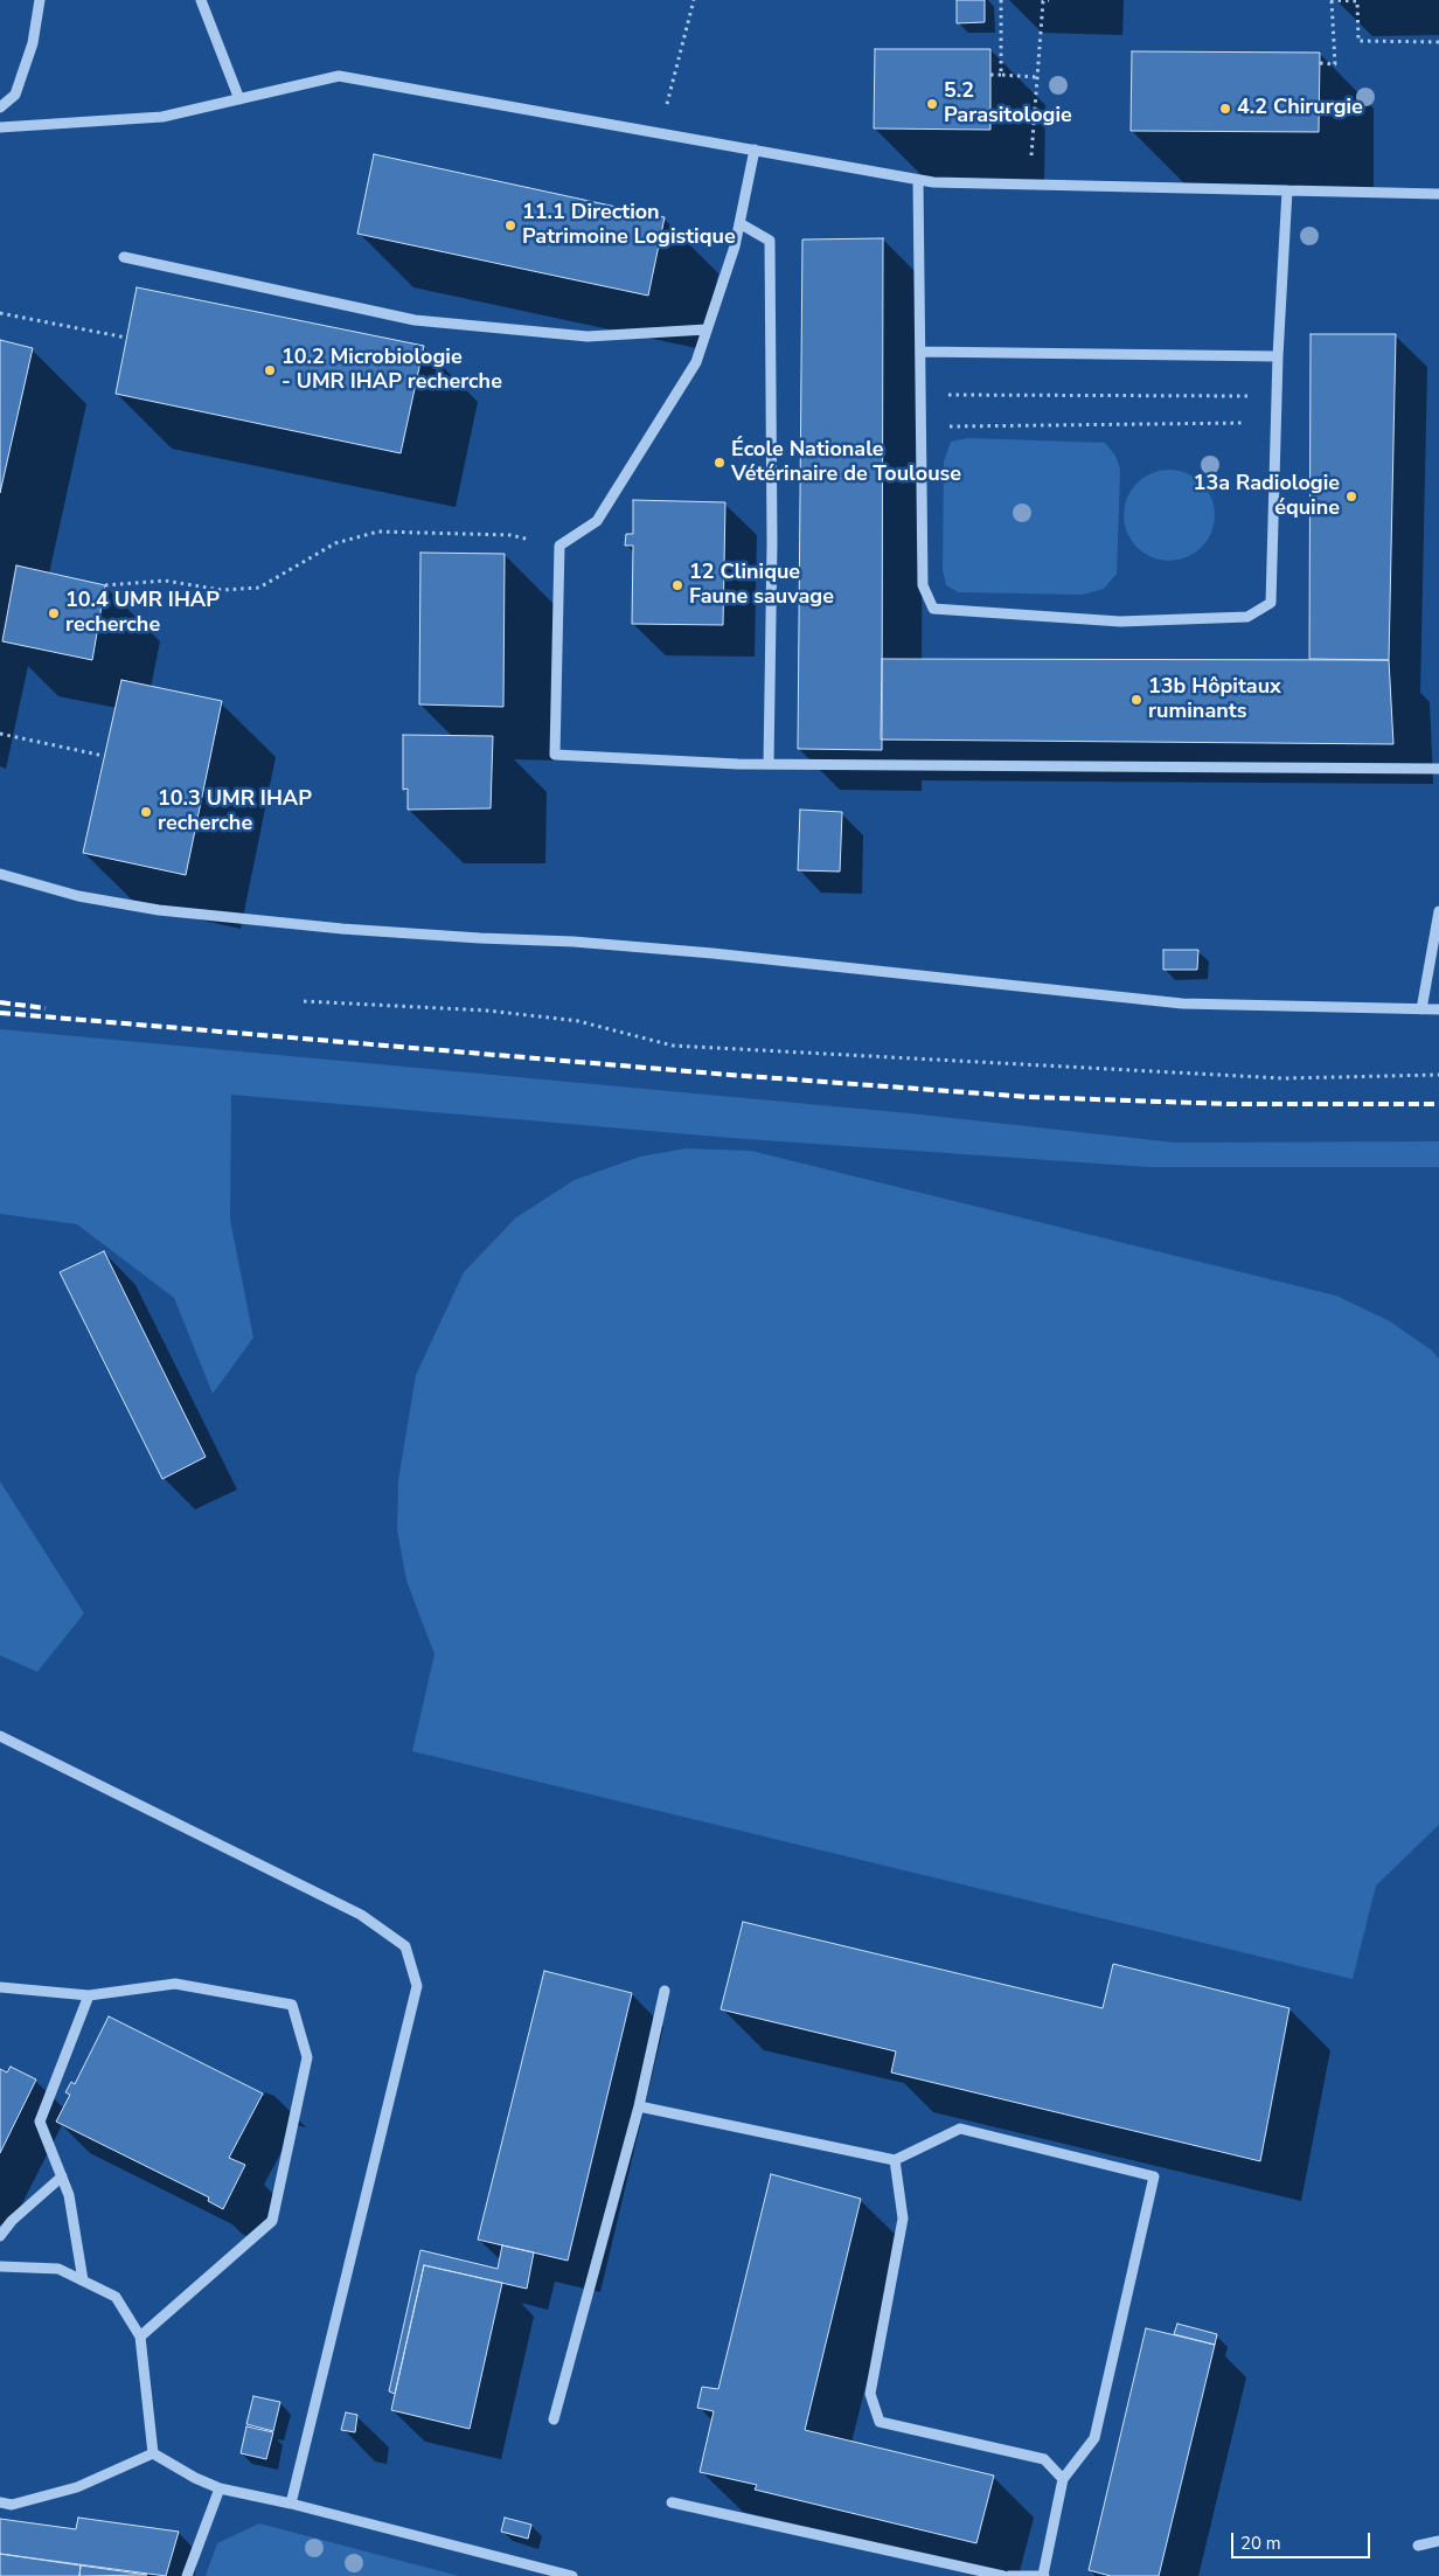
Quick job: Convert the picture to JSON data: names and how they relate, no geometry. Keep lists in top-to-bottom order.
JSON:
{
  "places": [
    "5.2 Parasitologie",
    "4.2 Chirurgie",
    "11.1 Direction Patrimoine Logistique",
    "10.2 Microbiologie - UMR IHAP recherche",
    "École Nationale Vétérinaire de Toulouse",
    "13a Radiologie équine",
    "12 Clinique Faune sauvage",
    "10.4 UMR IHAP recherche",
    "13b Hôpitaux ruminants",
    "10.3 UMR IHAP recherche"
  ],
  "scale_bar": "20 m"
}
